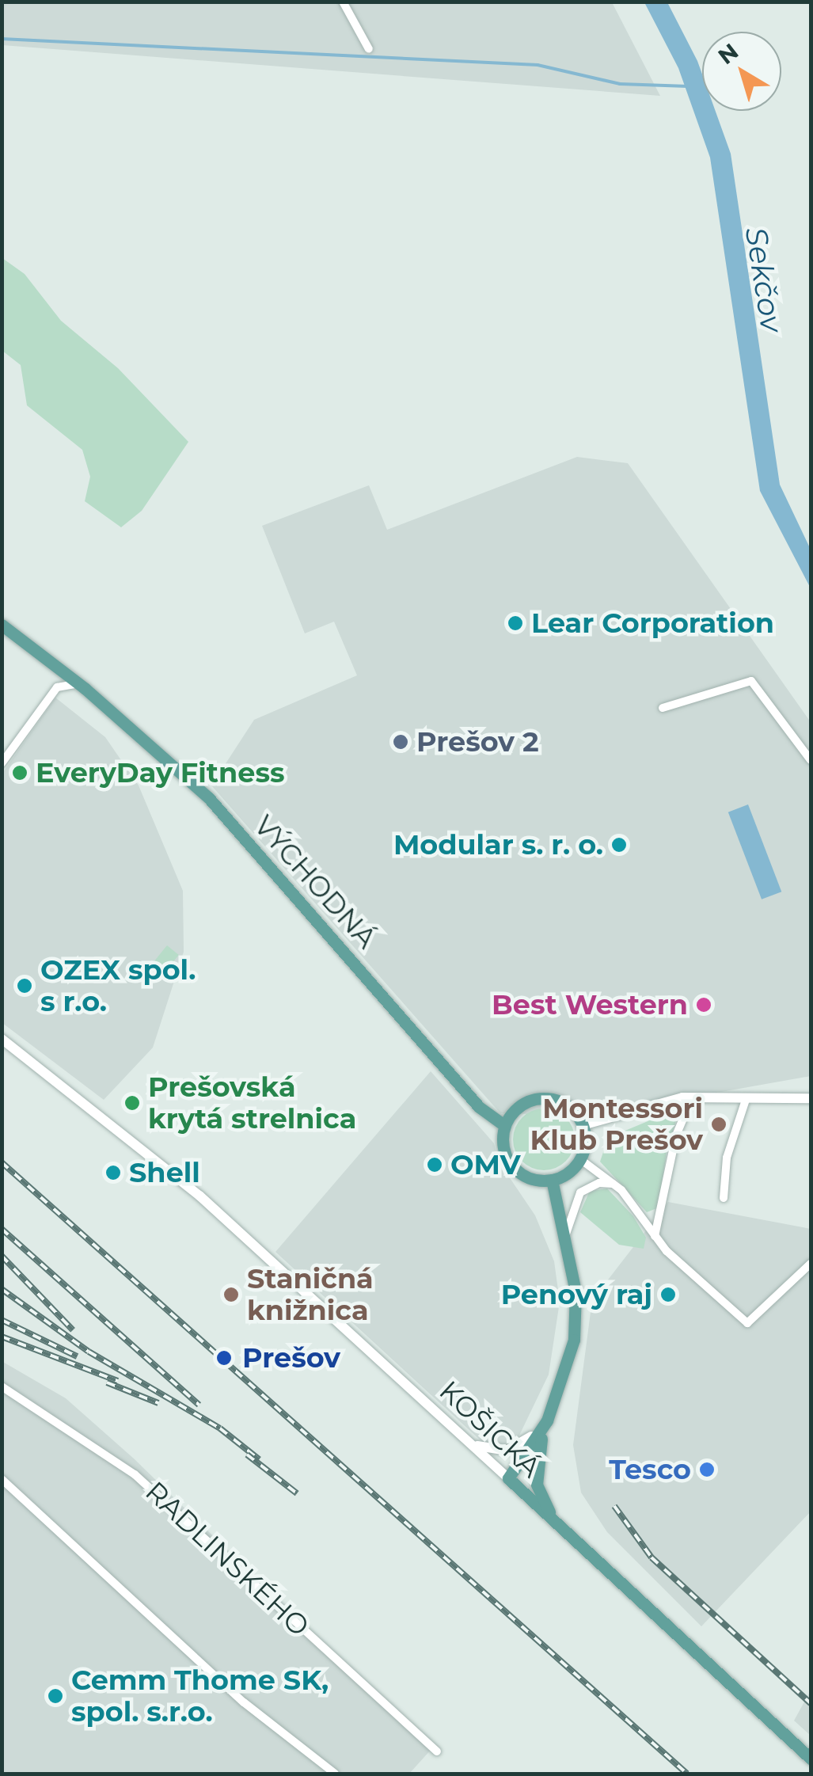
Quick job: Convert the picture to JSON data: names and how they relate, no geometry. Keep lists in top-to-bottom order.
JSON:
{
  "streets": {
    "main road": ["VÝCHODNÁ", "KOŠICKÁ"],
    "street": ["RADLINSKÉHO"]
  },
  "water": ["Sekčov"],
  "places": [
    "Lear Corporation",
    "Prešov 2",
    "EveryDay Fitness",
    "Modular s. r. o.",
    "OZEX spol. s r.o.",
    "Best Western",
    "Prešovská krytá strelnica",
    "Montessori Klub Prešov",
    "OMV",
    "Shell",
    "Staničná knižnica",
    "Penový raj",
    "Prešov",
    "Tesco",
    "Cemm Thome SK, spol. s.r.o."
  ],
  "north": "top left"
}
